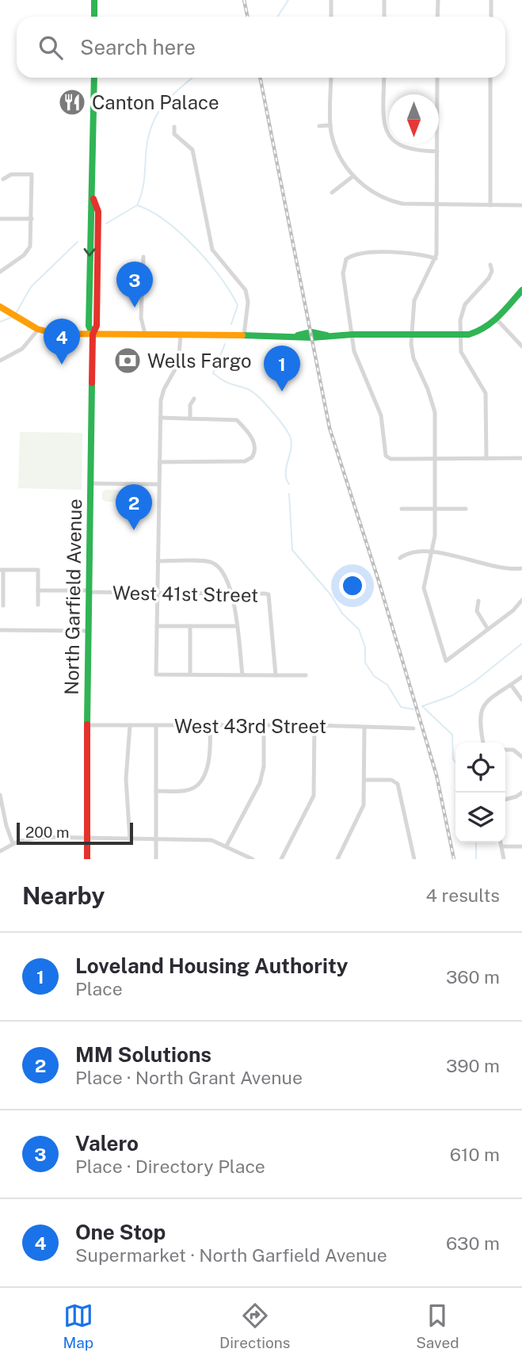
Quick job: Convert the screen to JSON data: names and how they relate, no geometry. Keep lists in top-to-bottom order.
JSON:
{
  "streets": {
    "main road": ["North Garfield Avenue"],
    "street": ["West 41st Street", "West 43rd Street"]
  },
  "crossings": [
    ["West 41st Street", "North Garfield Avenue"],
    ["North Garfield Avenue", "West 43rd Street"]
  ],
  "places": {
    "restaurant": ["Canton Palace"],
    "bank": ["Wells Fargo"]
  },
  "scale_bar": "200 m",
  "north": "bottom",
  "page": {
    "search": "Search here",
    "pins": [
      "3",
      "4",
      "1",
      "2"
    ],
    "scale": "200 m",
    "heading": ["Nearby", "4 results"],
    "list": [
      {
        "mark": "1",
        "name": "Loveland Housing Authority",
        "note": "Place",
        "value": "360 m"
      },
      {
        "mark": "2",
        "name": "MM Solutions",
        "note": "Place · North Grant Avenue",
        "value": "390 m"
      },
      {
        "mark": "3",
        "name": "Valero",
        "note": "Place · Directory Place",
        "value": "610 m"
      },
      {
        "mark": "4",
        "name": "One Stop",
        "note": "Supermarket · North Garfield Avenue",
        "value": "630 m"
      }
    ],
    "nav": ["Map", "Directions", "Saved"]
  }
}
